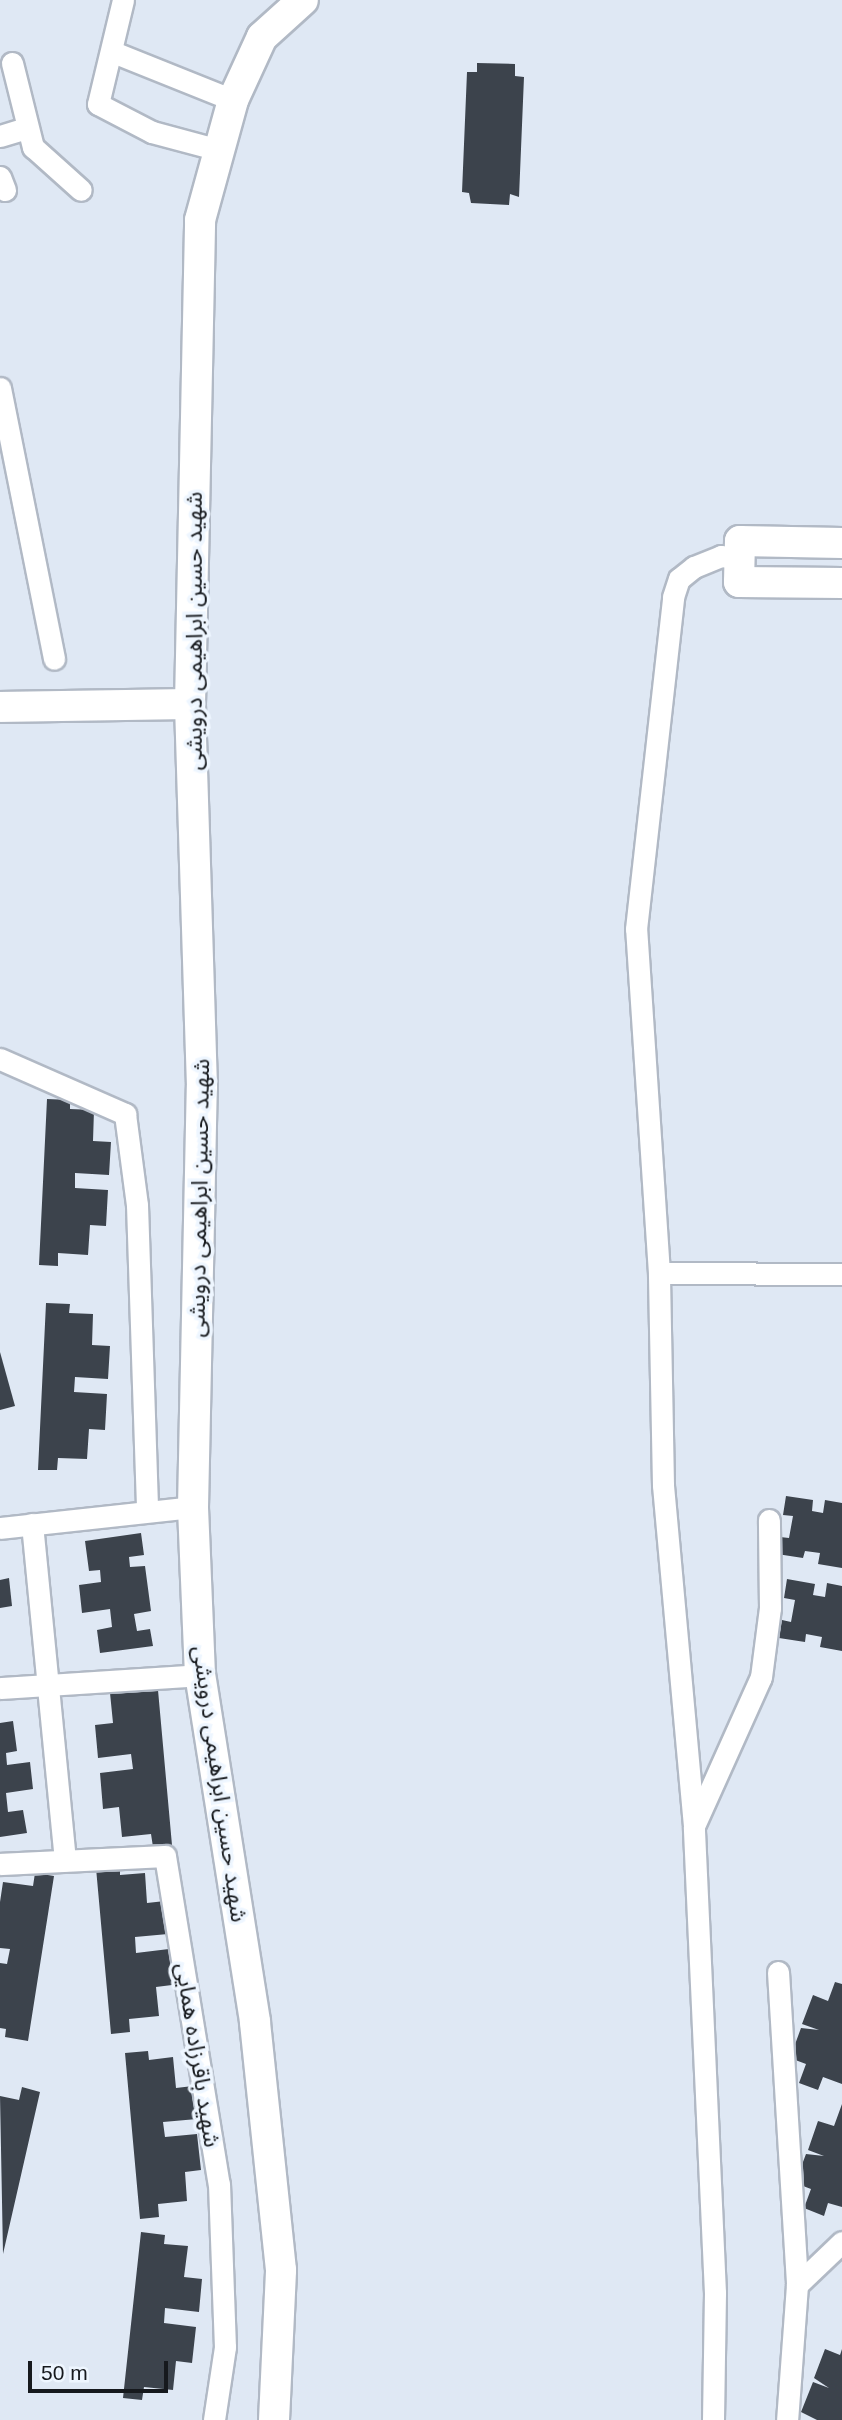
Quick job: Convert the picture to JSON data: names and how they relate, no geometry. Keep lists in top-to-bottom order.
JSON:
{
  "streets": {
    "street": ["شهید حسین ابراهیمی درویشی", "شهید باقرزاده همایی"]
  },
  "scale_bar": "50 m"
}
